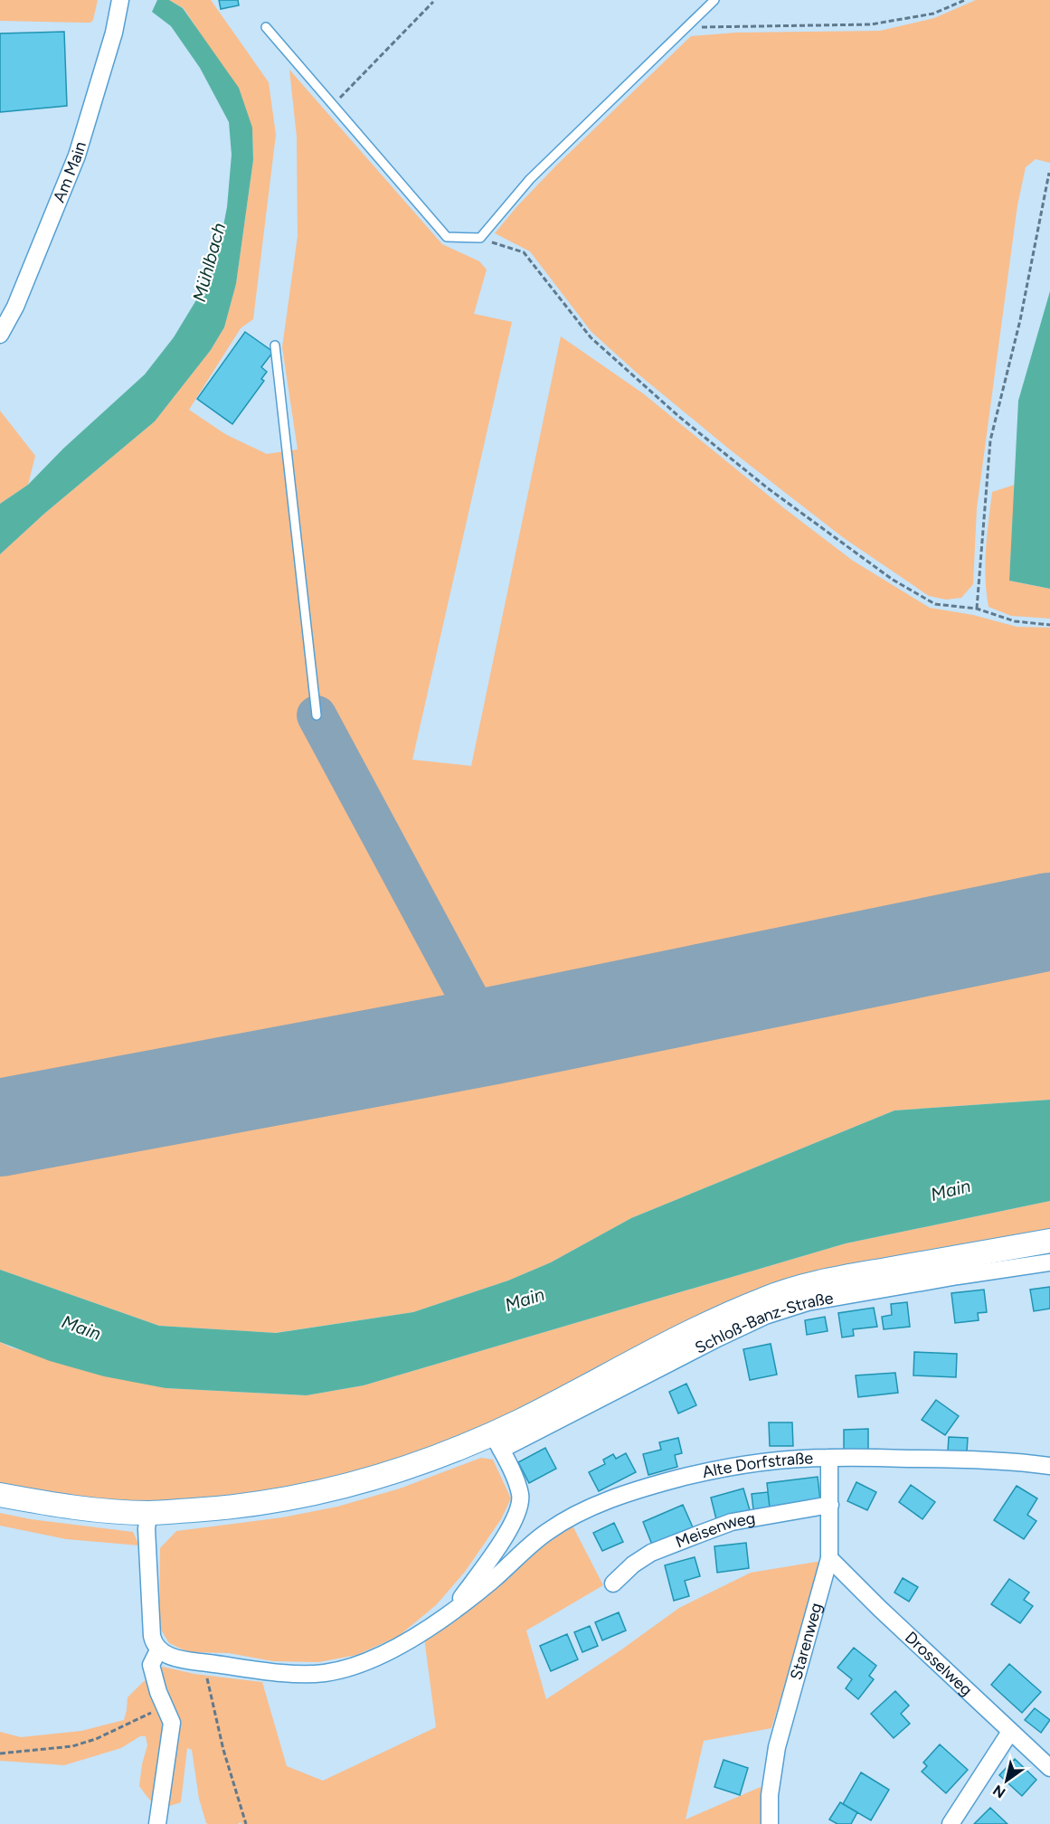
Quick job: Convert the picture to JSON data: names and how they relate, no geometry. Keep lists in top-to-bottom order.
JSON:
{
  "streets": {
    "street": [
      "Am Main",
      "Schloß-Banz-Straße",
      "Alte Dorfstraße",
      "Meisenweg",
      "Starenweg",
      "Drosselweg"
    ]
  },
  "crossings": [
    ["Alte Dorfstraße", "Starenweg"],
    ["Meisenweg", "Starenweg"],
    ["Starenweg", "Drosselweg"]
  ],
  "water": ["Mühlbach", "Main"],
  "north": "bottom left"
}
